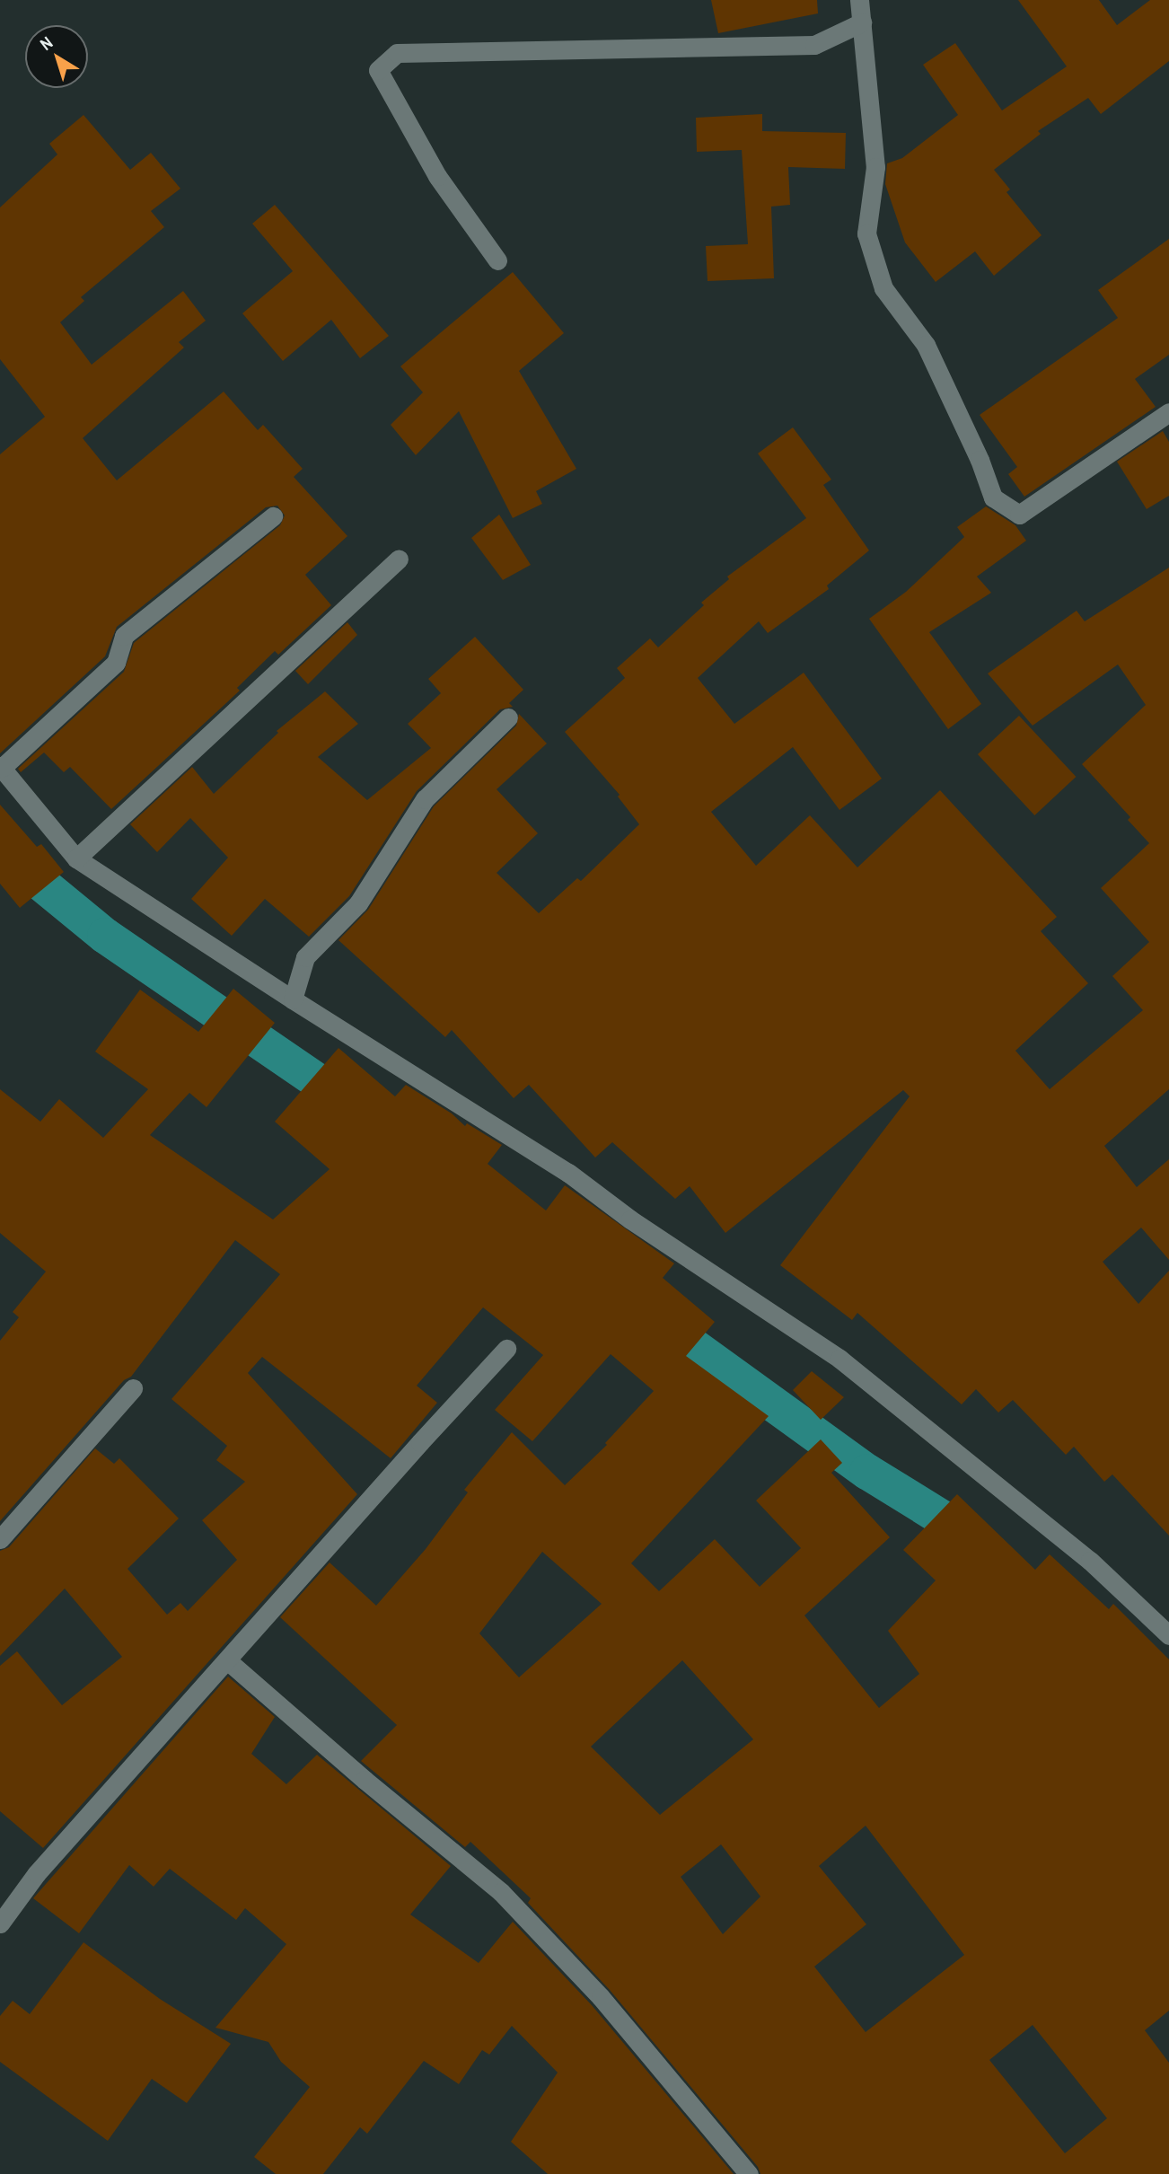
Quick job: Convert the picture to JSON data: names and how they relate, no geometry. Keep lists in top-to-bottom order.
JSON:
{
  "north": "top left"
}
